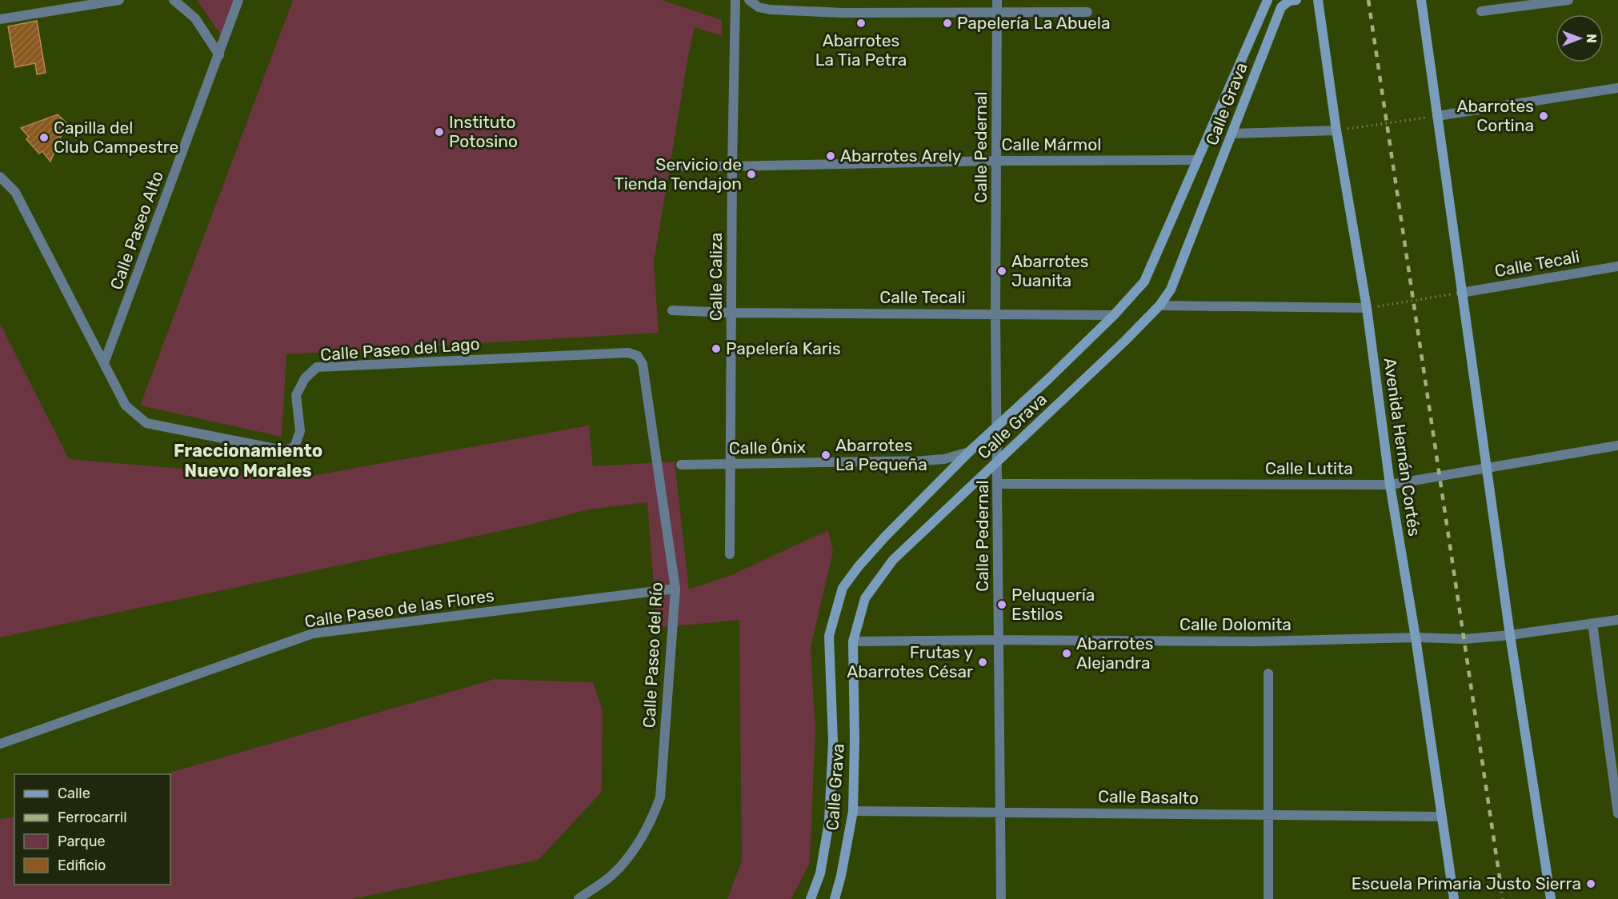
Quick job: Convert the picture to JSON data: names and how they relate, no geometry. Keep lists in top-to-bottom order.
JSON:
{
  "streets": {
    "main road": ["Calle Grava", "Avenida Hernán Cortés"],
    "street": [
      "Calle Mármol",
      "Calle Pedernal",
      "Calle Paseo Alto",
      "Calle Tecali",
      "Calle Caliza",
      "Calle Paseo del Lago",
      "Calle Ónix",
      "Calle Lutita",
      "Calle Paseo de las Flores",
      "Calle Dolomita",
      "Calle Paseo del Río",
      "Calle Basalto"
    ]
  },
  "crossings": [
    ["Calle Grava", "Calle Mármol"],
    ["Calle Grava", "Calle Pedernal"],
    ["Calle Grava", "Calle Tecali"],
    ["Calle Grava", "Calle Ónix"],
    ["Calle Grava", "Calle Dolomita"],
    ["Calle Grava", "Calle Basalto"],
    ["Calle Mármol", "Calle Pedernal"],
    ["Calle Mármol", "Calle Caliza"],
    ["Calle Pedernal", "Calle Tecali"],
    ["Calle Pedernal", "Calle Lutita"],
    ["Calle Pedernal", "Calle Dolomita"],
    ["Calle Pedernal", "Calle Basalto"],
    ["Calle Paseo Alto", "Calle Paseo del Lago"],
    ["Calle Tecali", "Calle Caliza"],
    ["Calle Caliza", "Calle Ónix"],
    ["Calle Paseo del Lago", "Calle Paseo del Río"],
    ["Avenida Hernán Cortés", "Calle Lutita"],
    ["Avenida Hernán Cortés", "Calle Dolomita"],
    ["Avenida Hernán Cortés", "Calle Basalto"],
    ["Calle Paseo de las Flores", "Calle Paseo del Río"]
  ],
  "districts": ["Fraccionamiento Nuevo Morales"],
  "places": [
    "Abarrotes La Tia Petra",
    "Papelería La Abuela",
    "Abarrotes Cortina",
    "Instituto Potosino",
    "Capilla del Club Campestre",
    "Abarrotes Arely",
    "Servicio de Tienda Tendajon",
    "Abarrotes Juanita",
    "Papelería Karis",
    "Abarrotes La Pequeña",
    "Peluquería Estilos",
    "Abarrotes Alejandra",
    "Frutas y Abarrotes César",
    "Escuela Primaria Justo Sierra"
  ],
  "legend": [
    "Calle",
    "Ferrocarril",
    "Parque",
    "Edificio"
  ],
  "north": "right"
}
